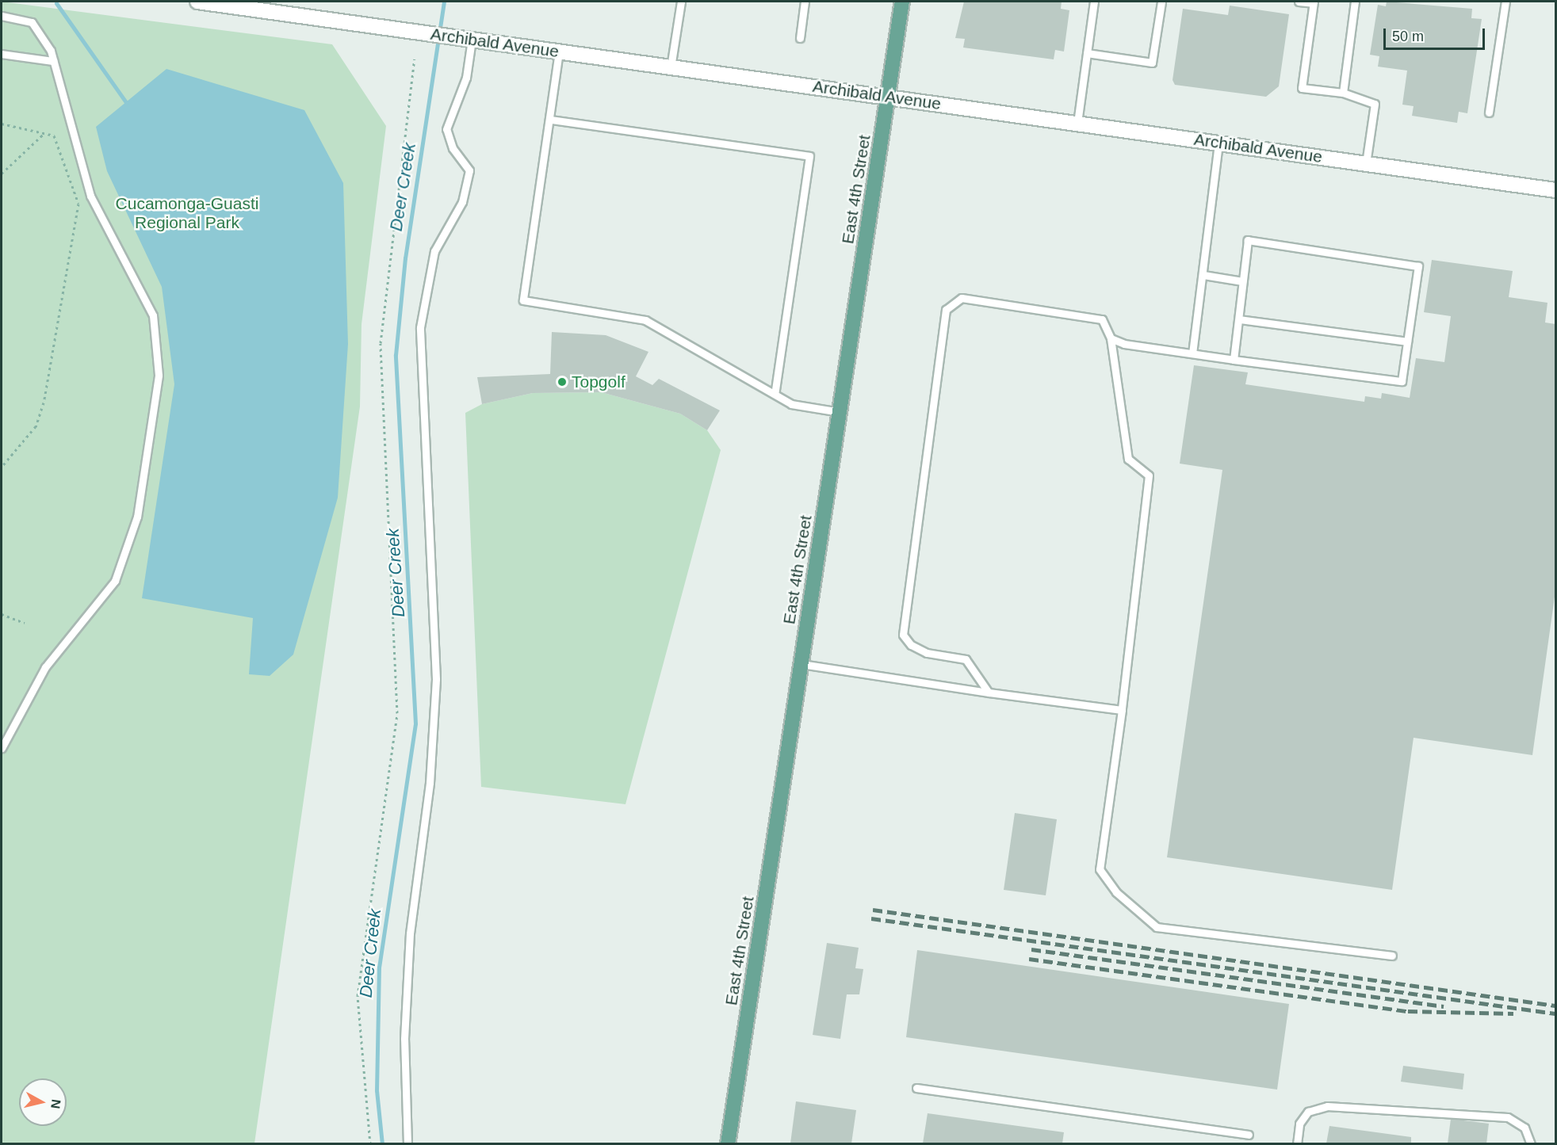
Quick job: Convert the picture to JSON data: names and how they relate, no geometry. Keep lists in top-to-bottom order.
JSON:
{
  "streets": {
    "main road": ["Archibald Avenue", "East 4th Street"]
  },
  "crossings": [
    ["Archibald Avenue", "East 4th Street"]
  ],
  "water": ["Deer Creek"],
  "parks": ["Cucamonga-Guasti Regional Park"],
  "places": ["Topgolf"],
  "scale_bar": "50 m",
  "north": "right"
}
